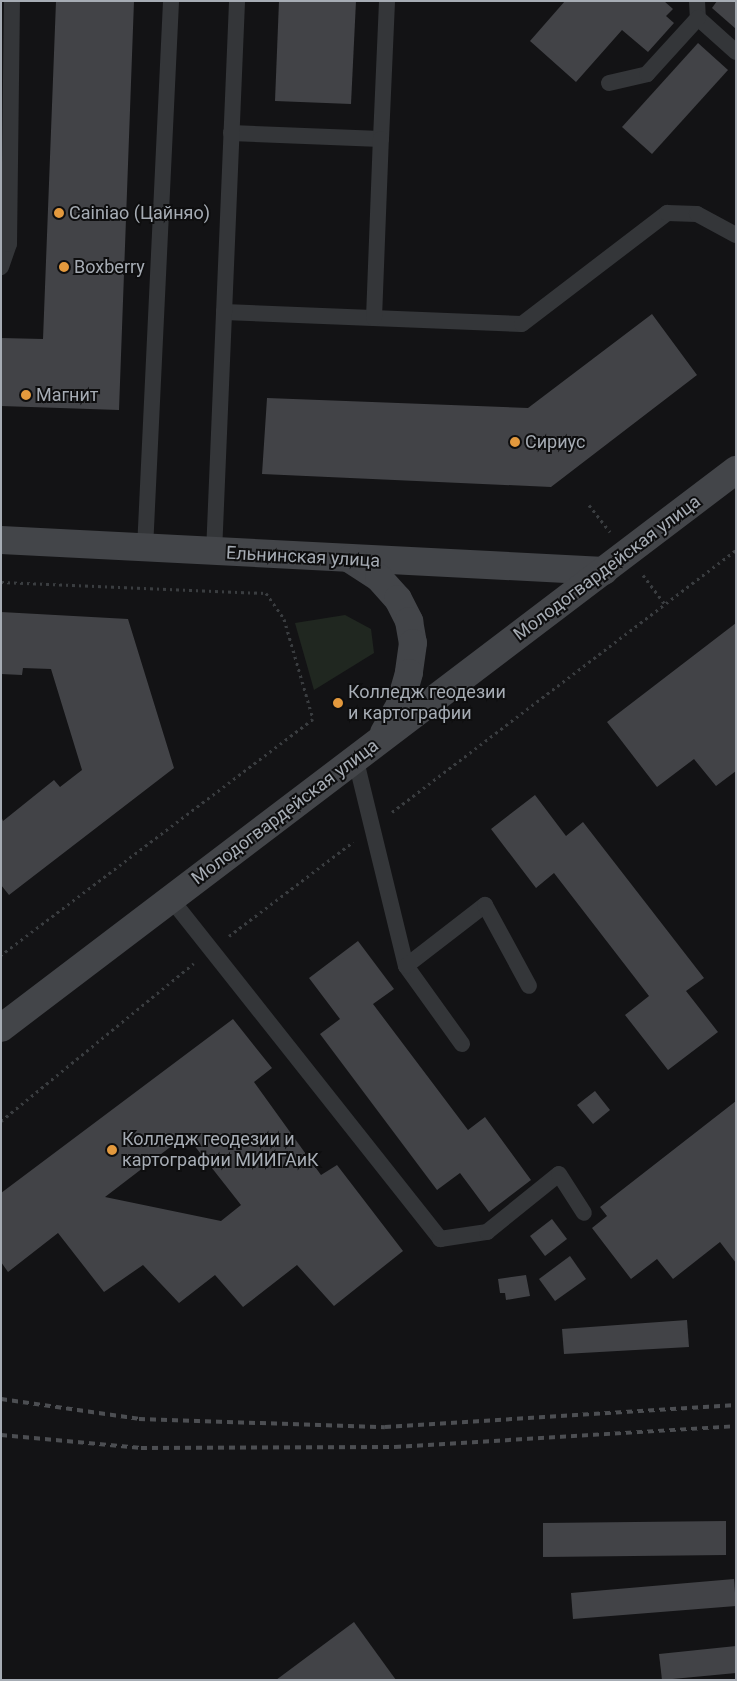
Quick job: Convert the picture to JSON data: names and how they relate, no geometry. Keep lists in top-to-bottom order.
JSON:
{
  "streets": {
    "street": ["Ельнинская улица", "Молодогвардейская улица"]
  },
  "crossings": [
    ["Ельнинская улица", "Молодогвардейская улица"]
  ],
  "places": [
    "Cainiao (Цайняо)",
    "Boxberry",
    "Магнит",
    "Сириус",
    "Колледж геодезии и картографии",
    "Колледж геодезии и картографии МИИГАиК"
  ]
}
